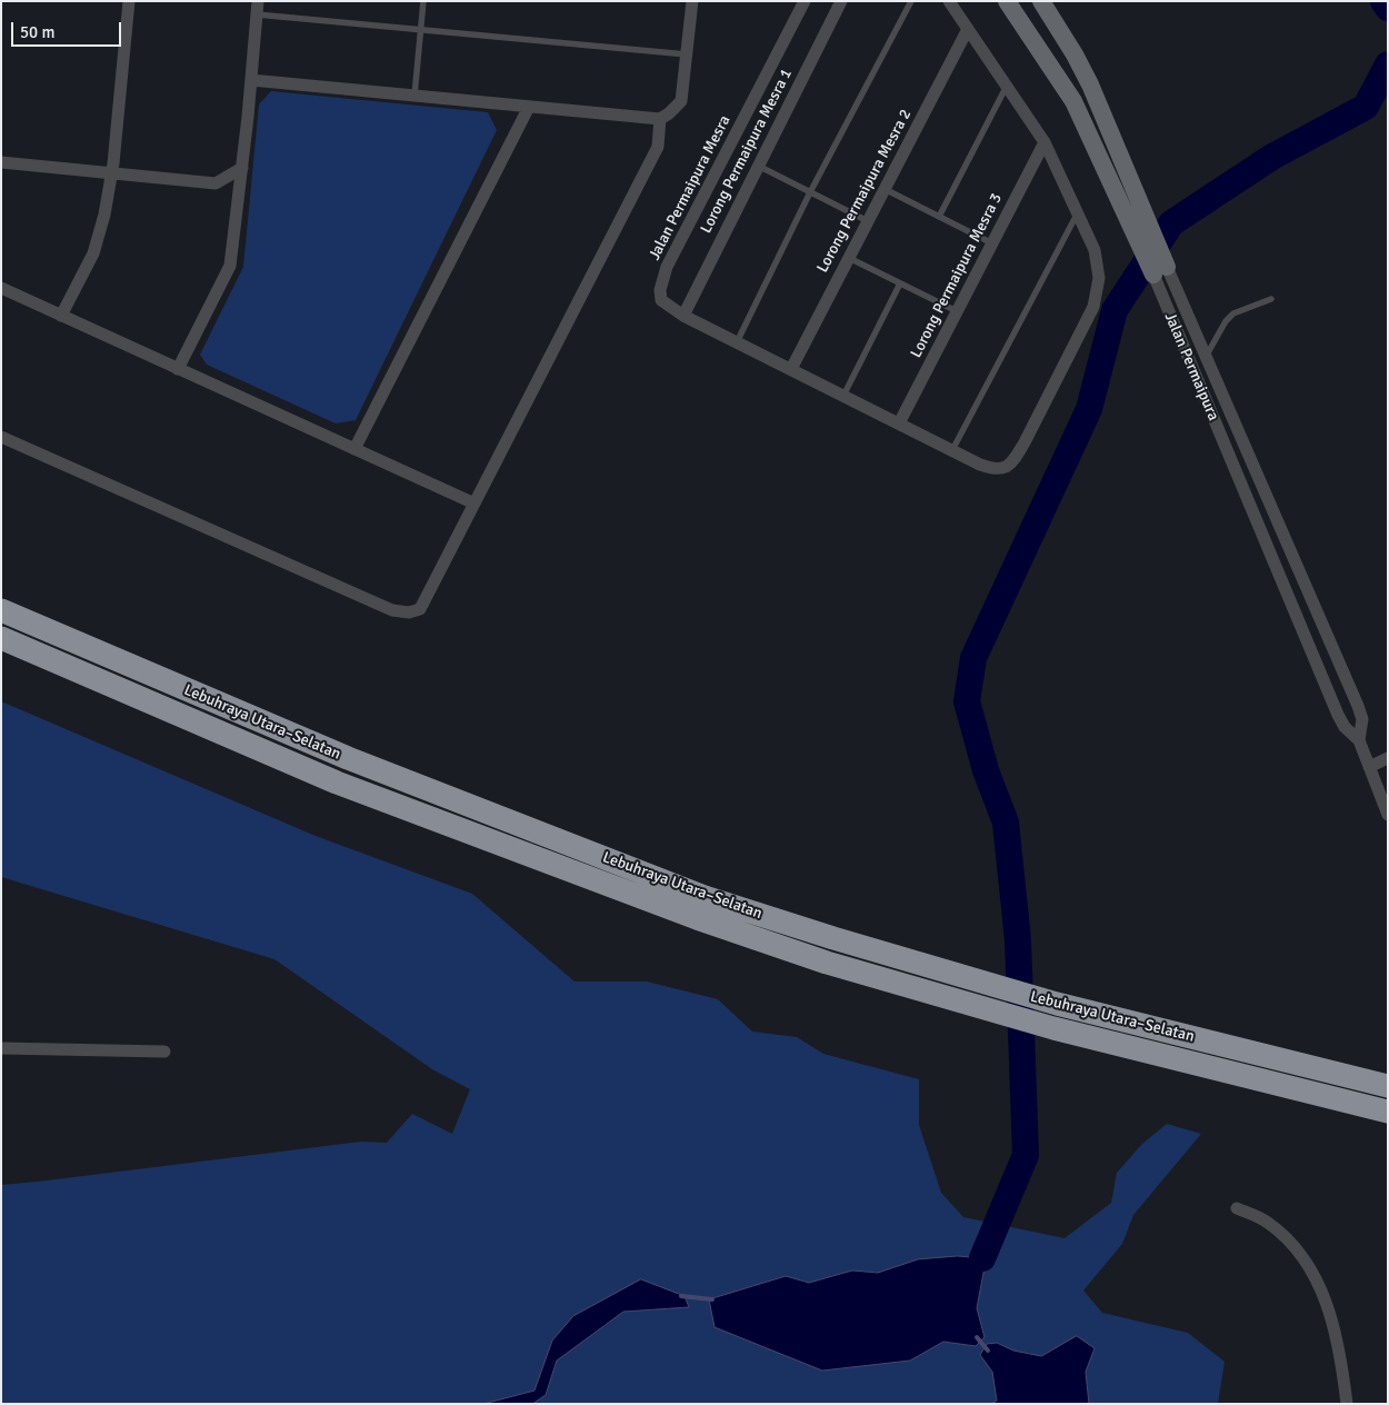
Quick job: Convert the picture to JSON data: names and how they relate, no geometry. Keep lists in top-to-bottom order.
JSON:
{
  "streets": {
    "highway": ["Lebuhraya Utara–Selatan"],
    "main road": ["Jalan Permaipura"],
    "street": [
      "Lorong Permaipura Mesra 1",
      "Jalan Permaipura Mesra",
      "Lorong Permaipura Mesra 2",
      "Lorong Permaipura Mesra 3"
    ]
  },
  "crossings": [
    ["Lorong Permaipura Mesra 1", "Jalan Permaipura Mesra"],
    ["Jalan Permaipura Mesra", "Lorong Permaipura Mesra 2"],
    ["Jalan Permaipura Mesra", "Lorong Permaipura Mesra 3"]
  ],
  "scale_bar": "50 m"
}
